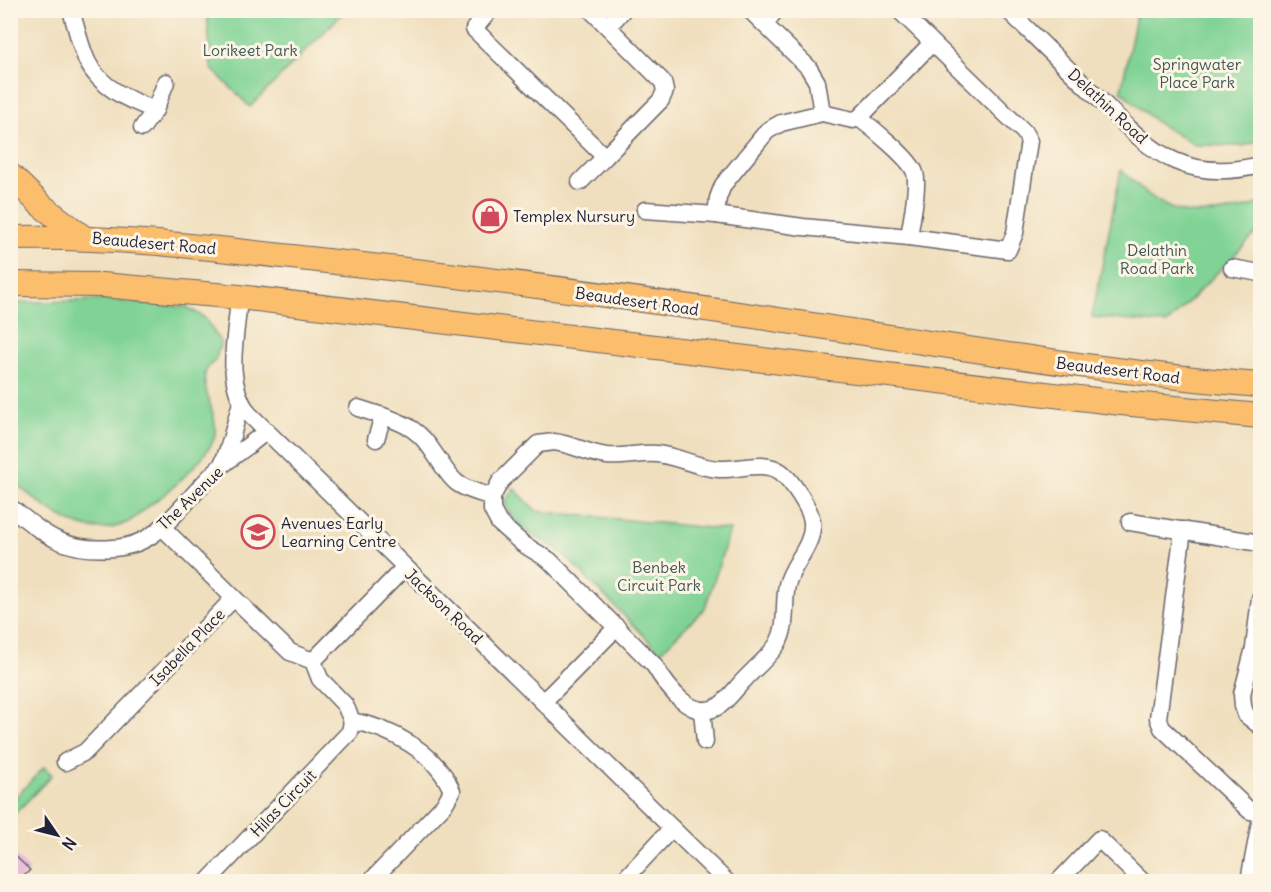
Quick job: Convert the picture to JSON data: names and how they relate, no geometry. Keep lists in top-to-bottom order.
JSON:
{
  "streets": {
    "highway": ["Beaudesert Road"],
    "street": [
      "Delathin Road",
      "The Avenue",
      "Jackson Road",
      "Isabella Place",
      "Hilas Circuit"
    ]
  },
  "crossings": [
    ["Beaudesert Road", "Jackson Road"],
    ["The Avenue", "Jackson Road"],
    ["The Avenue", "Isabella Place"]
  ],
  "parks": [
    "Lorikeet Park",
    "Springwater Place Park",
    "Delathin Road Park",
    "Benbek Circuit Park"
  ],
  "places": {
    "shop": ["Templex Nursury"],
    "school or university": ["Avenues Early Learning Centre"]
  },
  "north": "bottom right"
}
